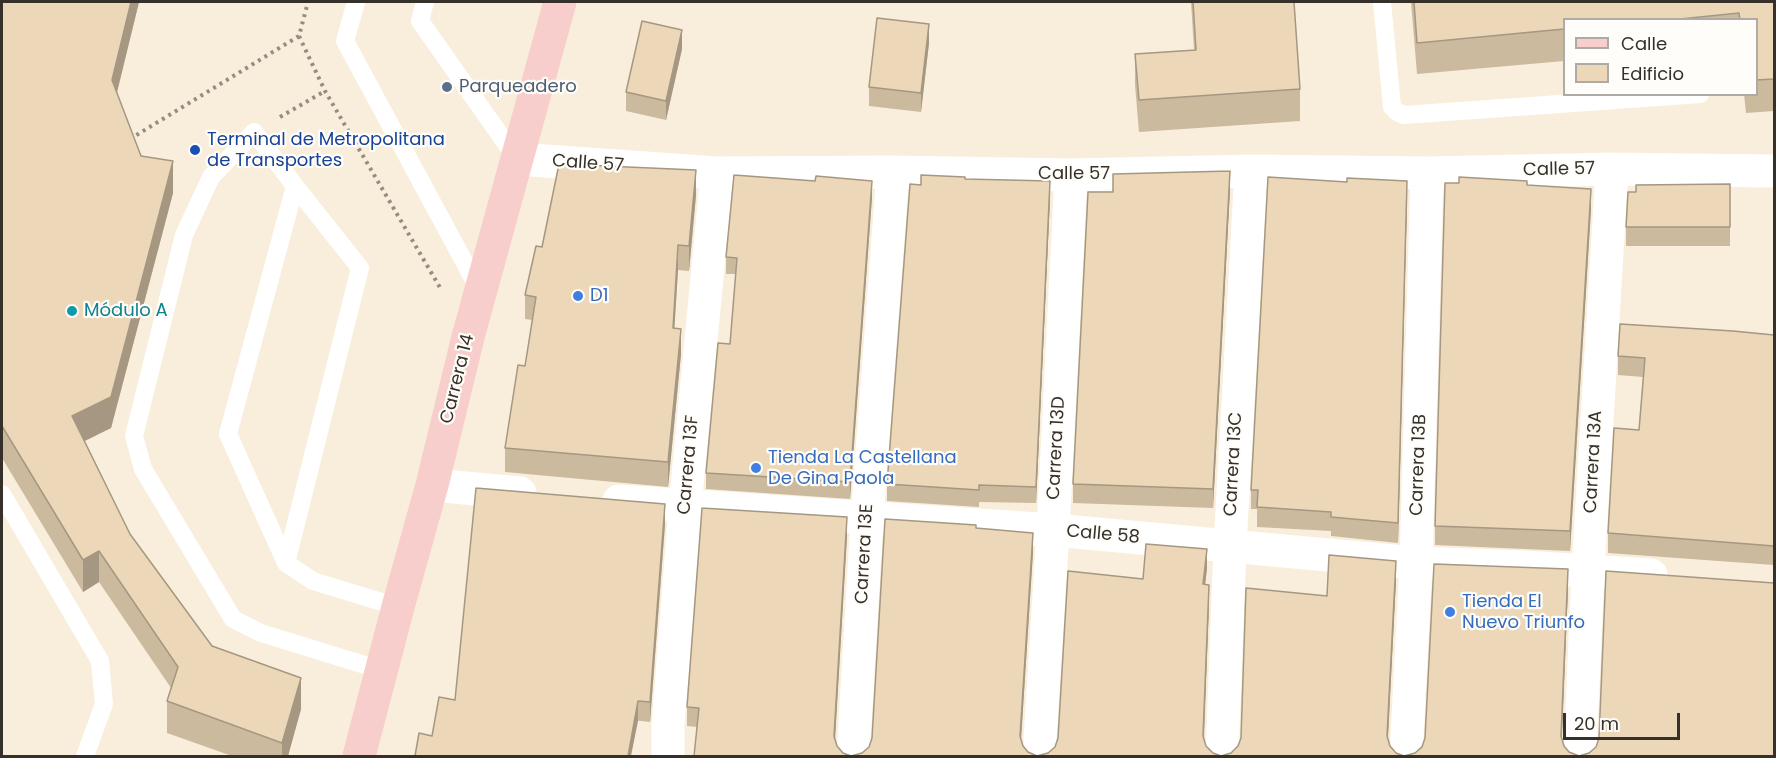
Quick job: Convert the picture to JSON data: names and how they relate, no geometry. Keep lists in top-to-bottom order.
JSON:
{
  "streets": {
    "main road": ["Carrera 14"],
    "street": [
      "Calle 57",
      "Carrera 13D",
      "Carrera 13A",
      "Carrera 13C",
      "Carrera 13F",
      "Carrera 13B",
      "Calle 58",
      "Carrera 13E"
    ]
  },
  "crossings": [
    ["Calle 57", "Carrera 14"],
    ["Calle 57", "Carrera 13D"],
    ["Calle 57", "Carrera 13A"],
    ["Calle 57", "Carrera 13C"],
    ["Calle 57", "Carrera 13F"],
    ["Calle 57", "Carrera 13B"],
    ["Calle 57", "Carrera 13E"],
    ["Carrera 13D", "Calle 58"],
    ["Carrera 13A", "Calle 58"],
    ["Carrera 13C", "Calle 58"],
    ["Carrera 13F", "Calle 58"],
    ["Carrera 13B", "Calle 58"],
    ["Calle 58", "Carrera 13E"]
  ],
  "places": [
    "Parqueadero",
    "Terminal de Metropolitana de Transportes",
    "D1",
    "Módulo A",
    "Tienda La Castellana De Gina Paola",
    "Tienda El Nuevo Triunfo"
  ],
  "legend": ["Calle", "Edificio"],
  "scale_bar": "20 m"
}
